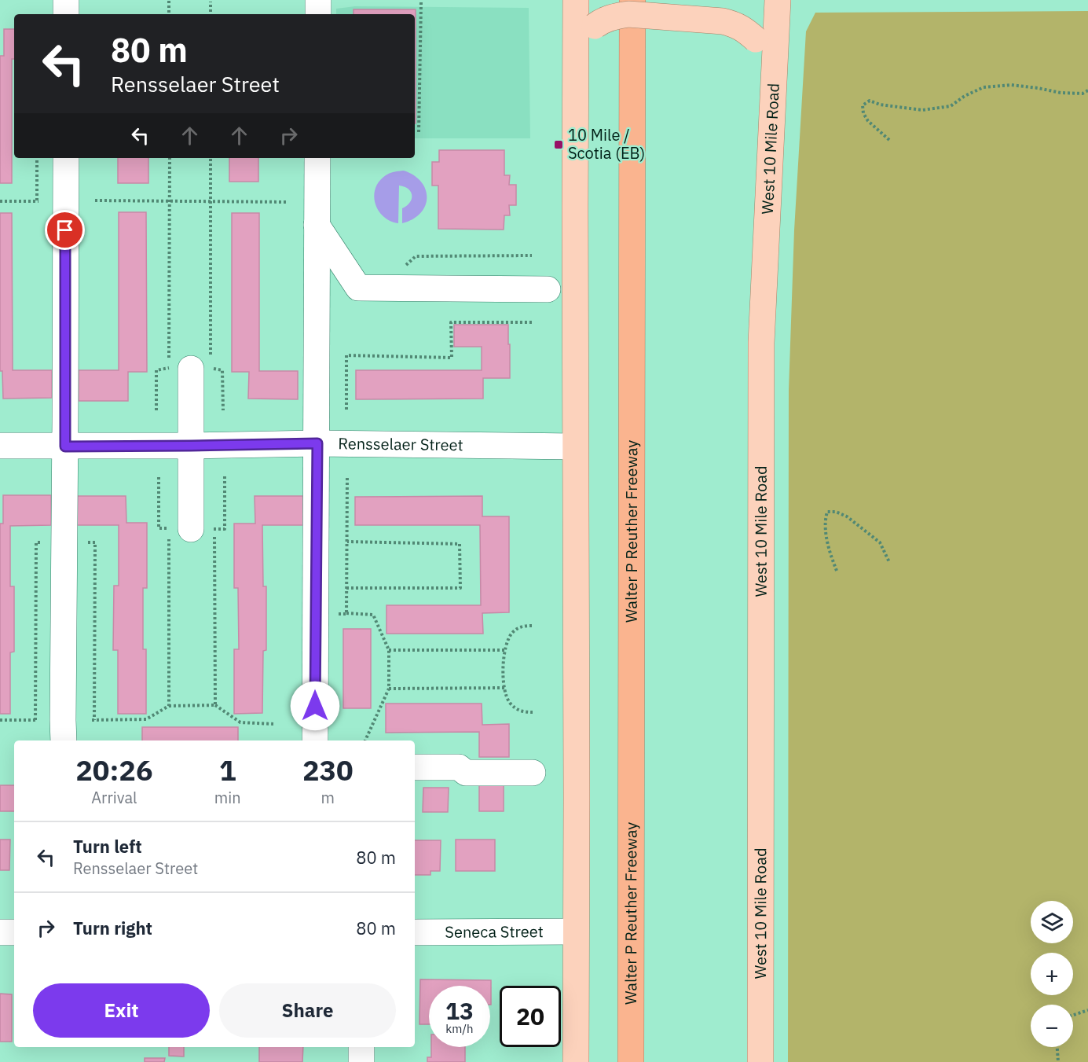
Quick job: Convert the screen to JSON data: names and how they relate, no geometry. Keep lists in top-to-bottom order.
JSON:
{
  "streets": {
    "highway": ["Walter P Reuther Freeway"],
    "main road": ["West 10 Mile Road"],
    "street": ["Rensselaer Street", "Seneca Street"]
  },
  "places": {
    "transit": ["10 Mile / Scotia (EB)"]
  },
  "page": {
    "turn": ["80 m", "Rensselaer Street"],
    "eta": [
      "20:26",
      "Arrival",
      "1",
      "min",
      "230",
      "m"
    ],
    "list": [
      {
        "name": "Turn left",
        "note": "Rensselaer Street",
        "value": "80 m"
      },
      {
        "name": "Turn right",
        "value": "80 m"
      }
    ],
    "map_buttons": ["+", "−"],
    "buttons": ["Exit", "Share"],
    "speed": "13 km/h",
    "limit": "20"
  }
}
